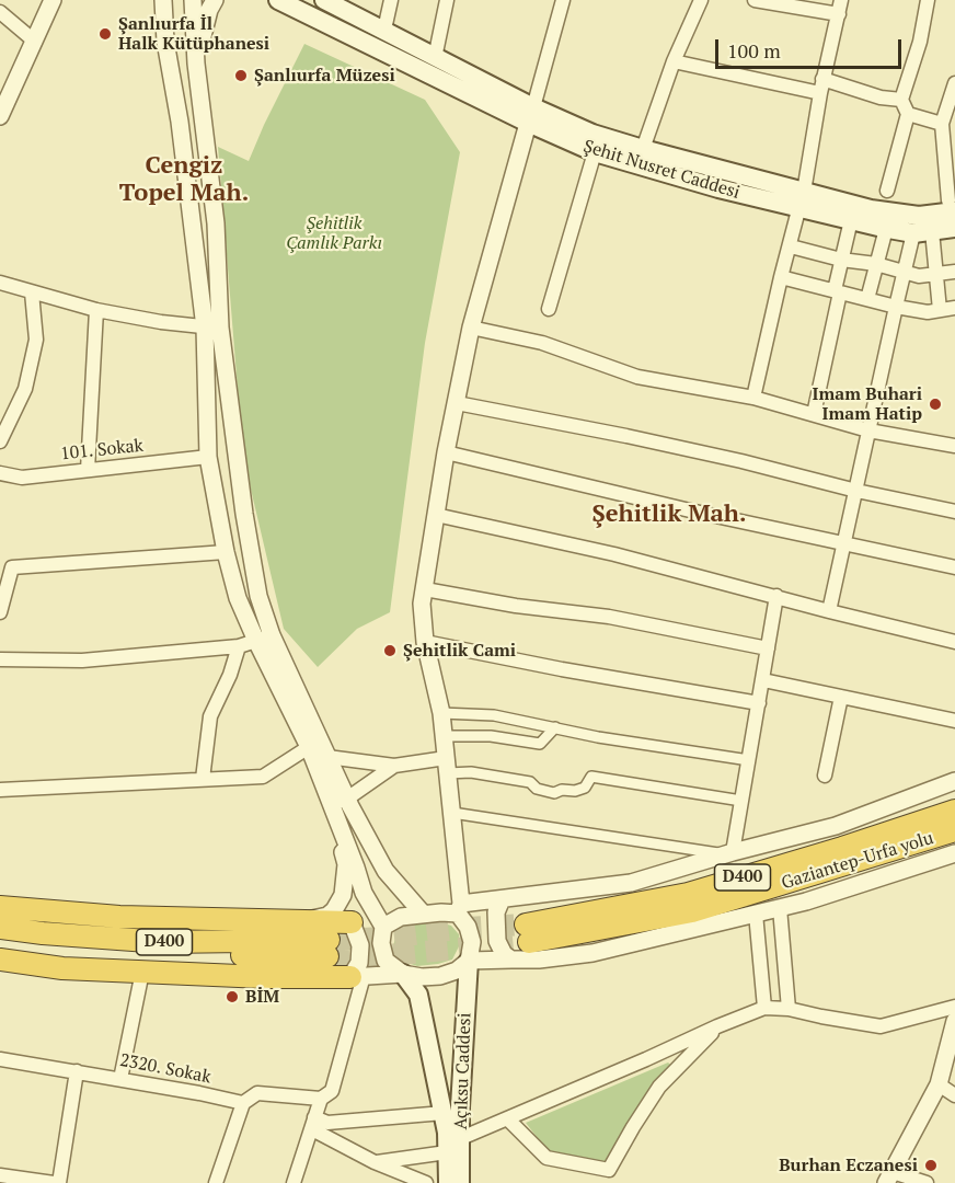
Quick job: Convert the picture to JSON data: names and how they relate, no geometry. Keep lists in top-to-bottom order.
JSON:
{
  "streets": {
    "highway": ["Gaziantep-Urfa yolu", "D400"],
    "main road": ["Şehit Nusret Caddesi", "Açıksu Caddesi"],
    "street": ["101. Sokak", "2320. Sokak"]
  },
  "districts": ["Cengiz Topel Mah.", "Şehitlik Mah."],
  "parks": ["Şehitlik Çamlık Parkı"],
  "places": [
    "Şanlıurfa İl Halk Kütüphanesi",
    "Şanlıurfa Müzesi",
    "Imam Buhari Imam Hatip",
    "Şehitlik Cami",
    "BİM",
    "Burhan Eczanesi"
  ],
  "scale_bar": "100 m"
}
